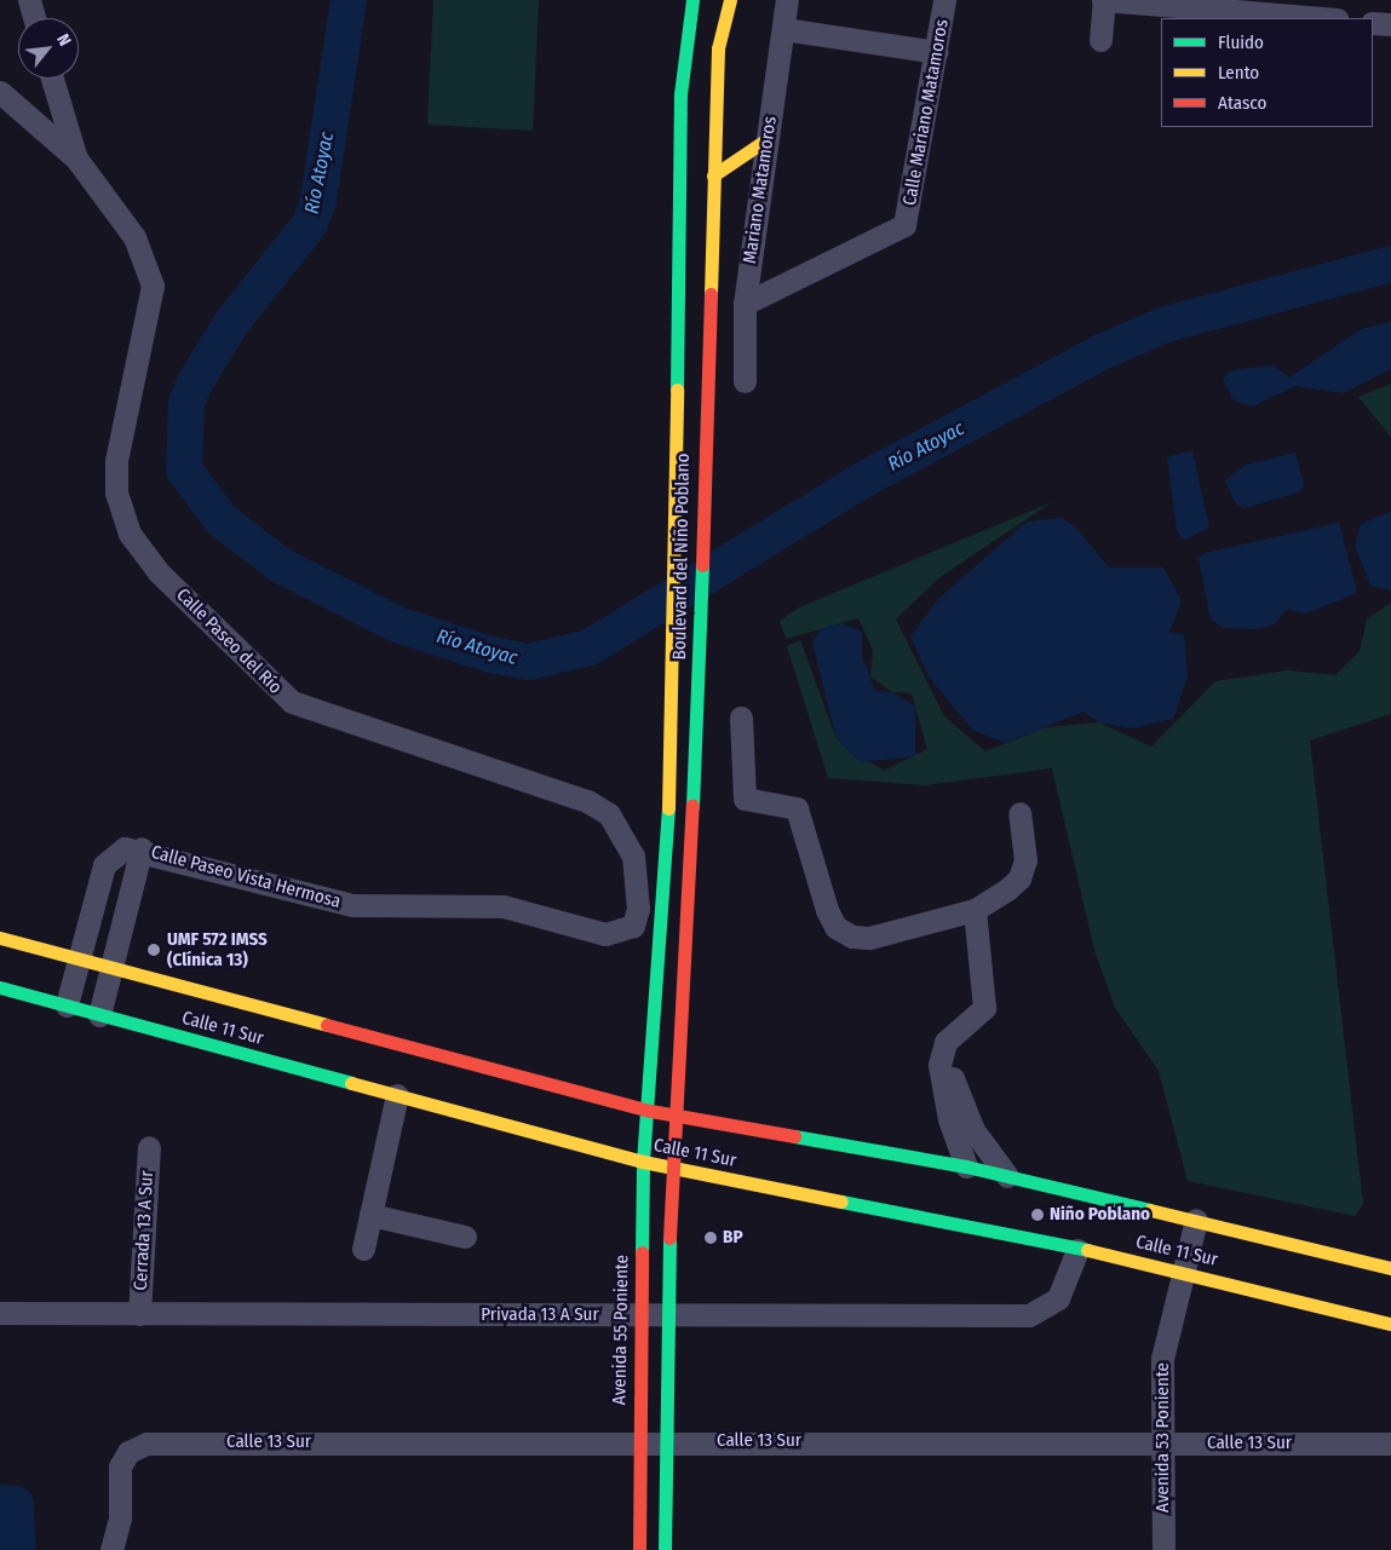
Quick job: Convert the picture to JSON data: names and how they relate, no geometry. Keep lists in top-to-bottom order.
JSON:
{
  "streets": {
    "main road": ["Boulevard del Niño Poblano", "Calle 11 Sur", "Avenida 55 Poniente"],
    "street": [
      "Calle Mariano Matamoros",
      "Mariano Matamoros",
      "Calle Paseo del Río",
      "Calle Paseo Vista Hermosa",
      "Cerrada 13 A Sur",
      "Privada 13 A Sur",
      "Avenida 53 Poniente",
      "Calle 13 Sur"
    ]
  },
  "crossings": [
    ["Calle Mariano Matamoros", "Mariano Matamoros"],
    ["Boulevard del Niño Poblano", "Calle 11 Sur"],
    ["Boulevard del Niño Poblano", "Avenida 55 Poniente"],
    ["Calle Paseo del Río", "Calle Paseo Vista Hermosa"],
    ["Calle 11 Sur", "Privada 13 A Sur"],
    ["Calle 11 Sur", "Avenida 55 Poniente"],
    ["Calle 11 Sur", "Avenida 53 Poniente"],
    ["Cerrada 13 A Sur", "Privada 13 A Sur"],
    ["Privada 13 A Sur", "Avenida 55 Poniente"],
    ["Avenida 55 Poniente", "Calle 13 Sur"],
    ["Avenida 53 Poniente", "Calle 13 Sur"]
  ],
  "water": ["Río Atoyac"],
  "places": ["UMF 572 IMSS (Clínica 13)", "Niño Poblano", "BP"],
  "legend": ["Fluido", "Lento", "Atasco"],
  "north": "top right"
}
